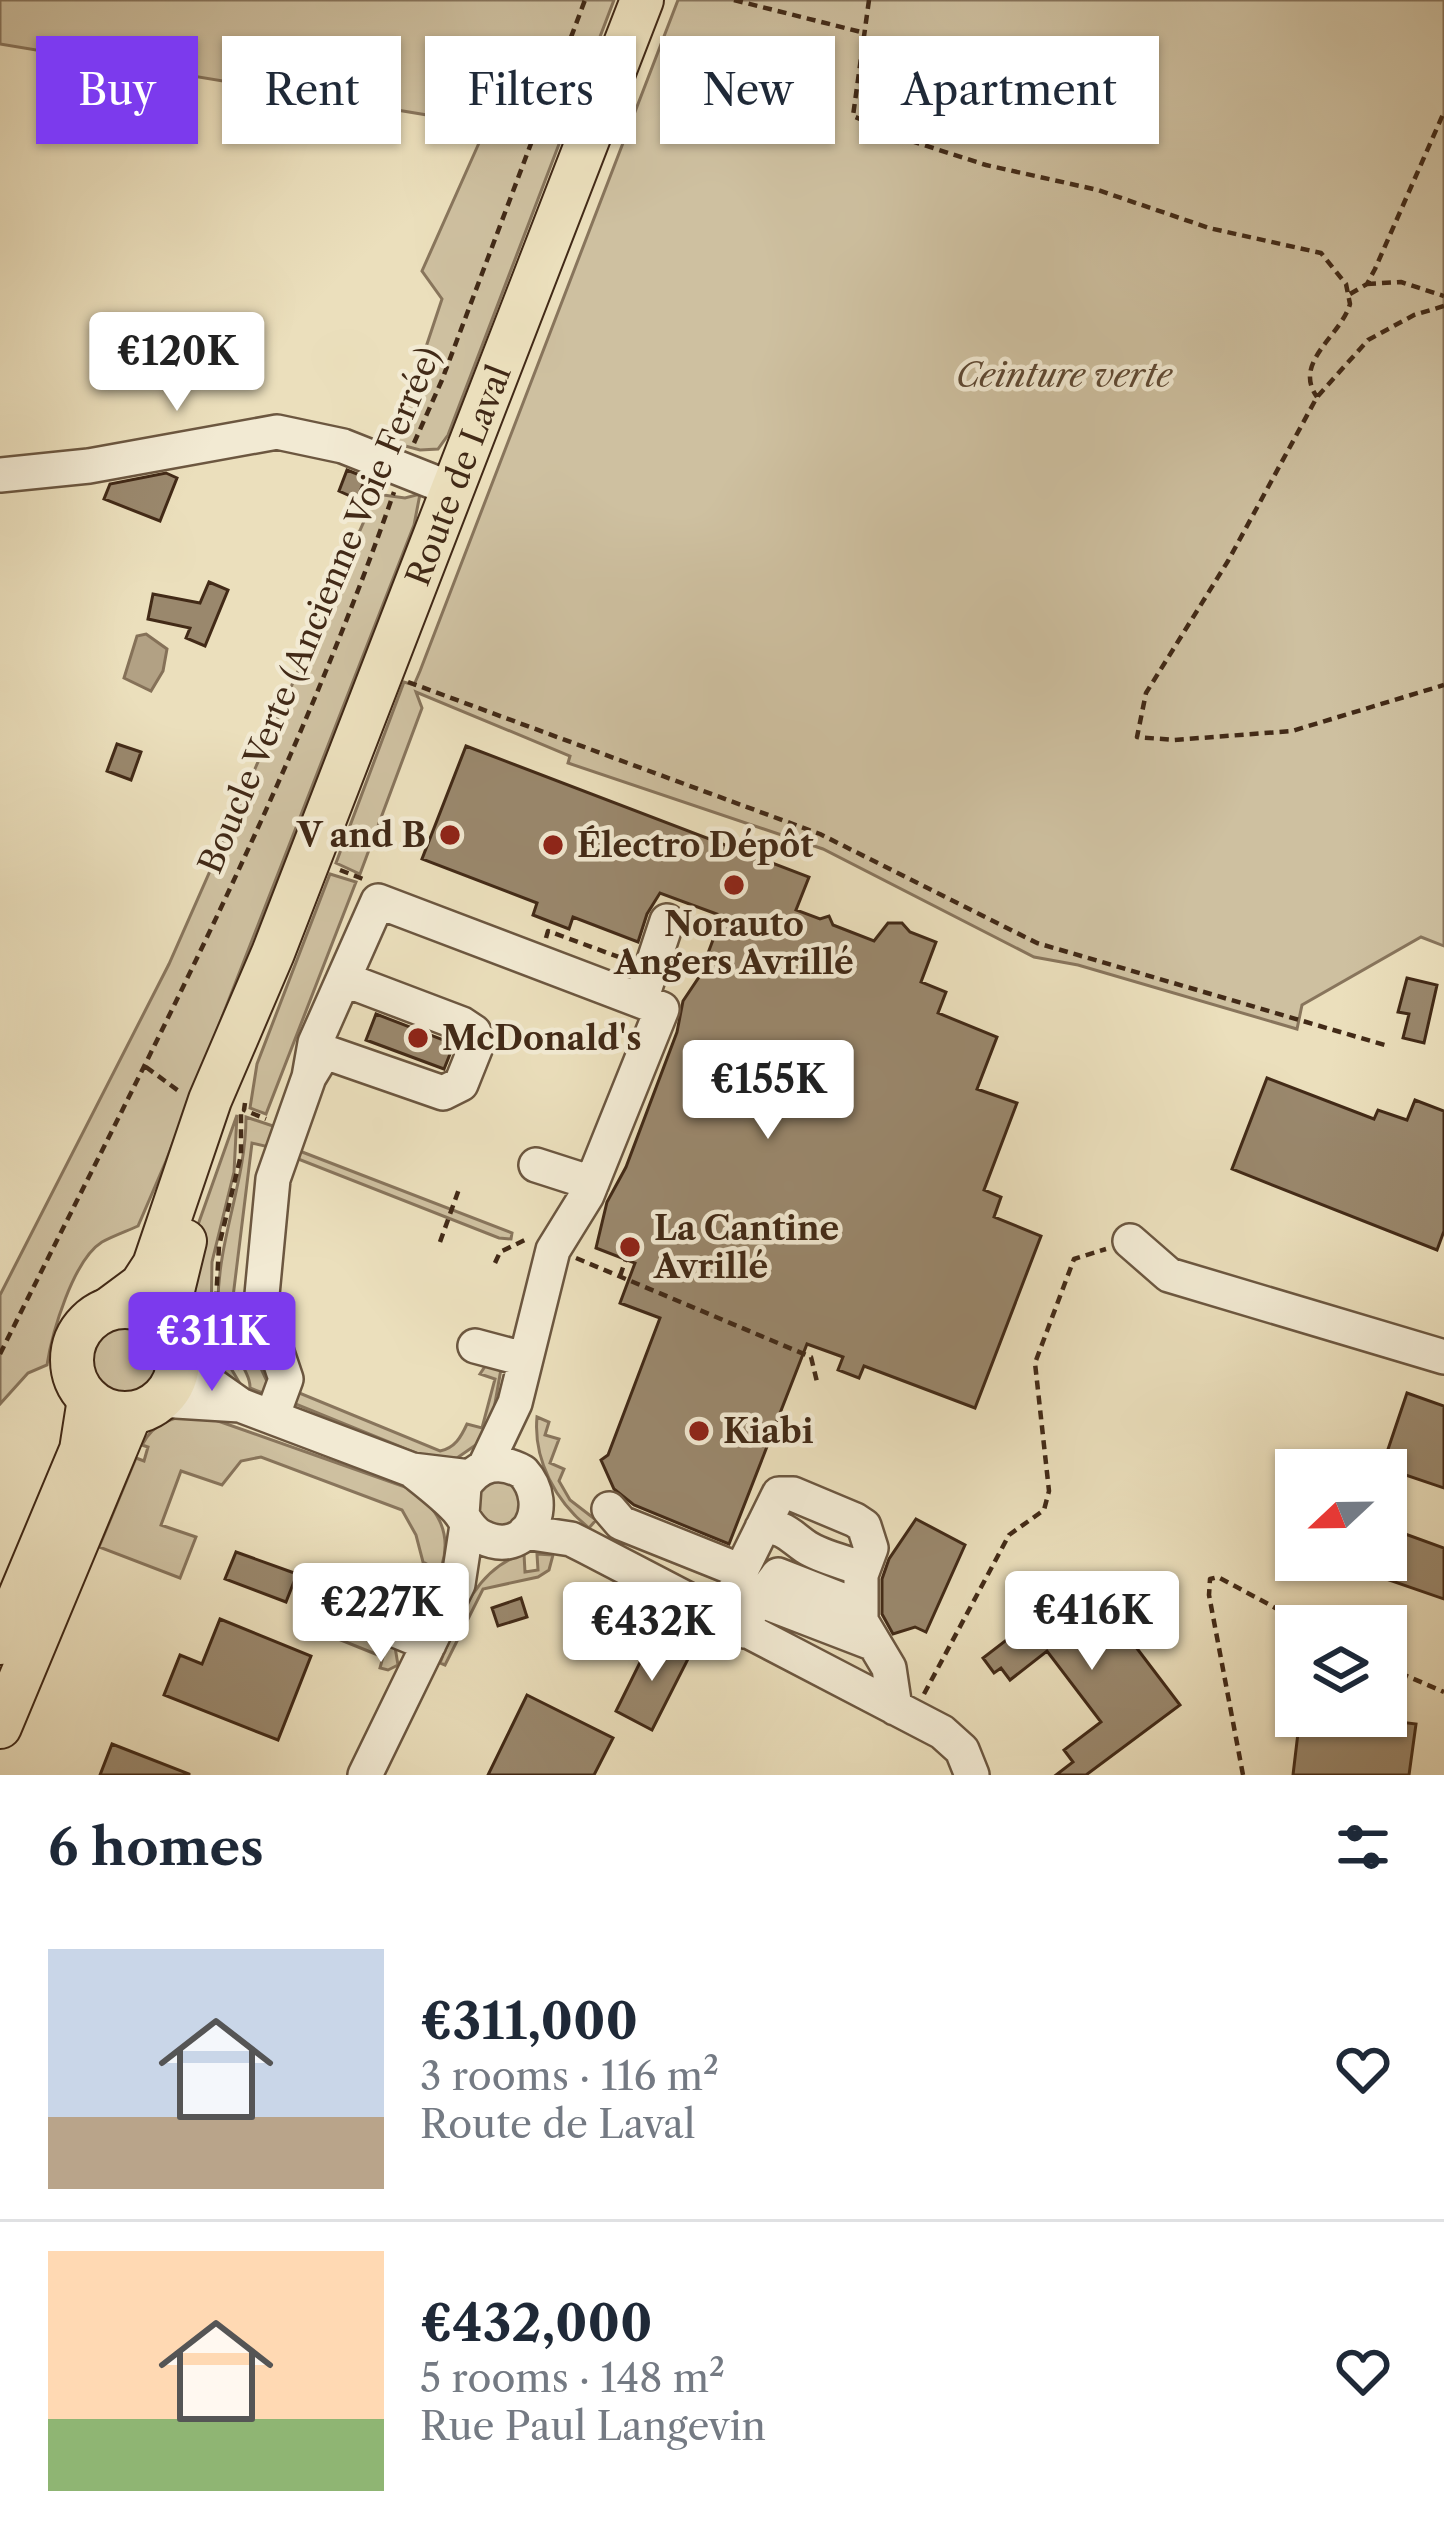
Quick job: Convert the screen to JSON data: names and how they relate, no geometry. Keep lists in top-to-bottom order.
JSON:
{
  "streets": {
    "main road": ["Route de Laval"],
    "path": ["Boucle Verte (Ancienne Voie Ferrée)"]
  },
  "parks": ["Ceinture verte"],
  "places": [
    "V and B",
    "Électro Dépôt",
    "Norauto Angers Avrillé",
    "McDonald's",
    "La Cantine Avrillé",
    "Kiabi"
  ],
  "north": "left",
  "page": {
    "chip": [
      "Buy",
      "Rent",
      "Filters",
      "New",
      "Apartment"
    ],
    "price": [
      "€120K",
      "€155K",
      "€311K",
      "€227K",
      "€416K",
      "€432K"
    ],
    "heading": "6 homes",
    "list": [
      {
        "name": "€311,000",
        "note": "3 rooms · 116 m² · Route de Laval"
      },
      {
        "name": "€432,000",
        "note": "5 rooms · 148 m² · Rue Paul Langevin"
      }
    ]
  }
}
